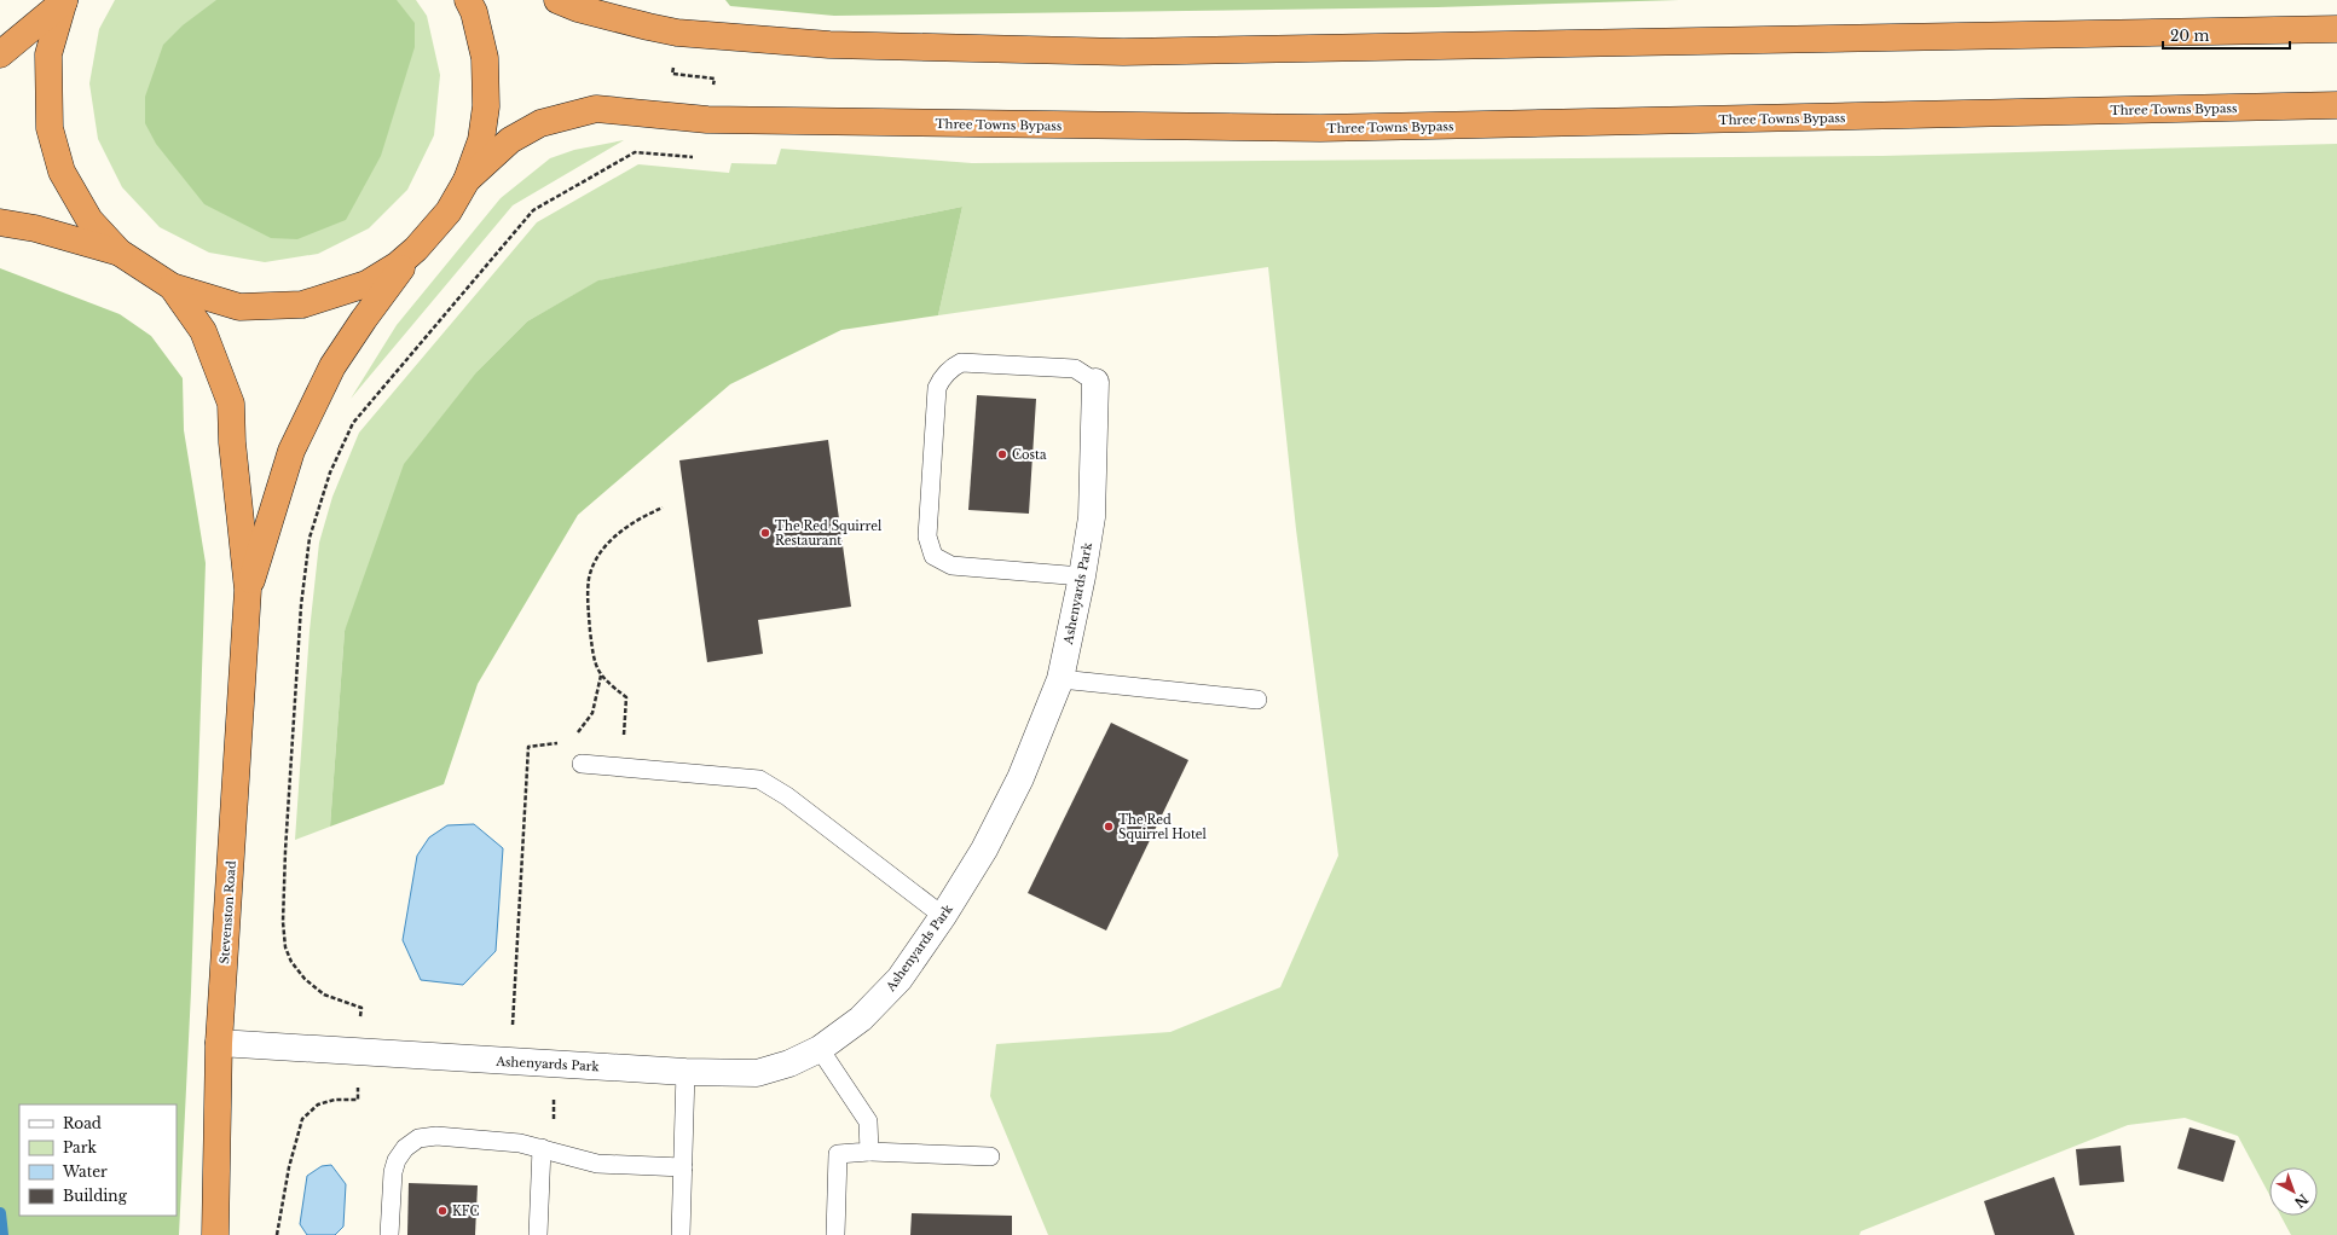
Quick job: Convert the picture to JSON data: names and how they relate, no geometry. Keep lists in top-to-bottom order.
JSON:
{
  "streets": {
    "highway": ["Three Towns Bypass", "Stevenston Road"],
    "street": ["Ashenyards Park"]
  },
  "crossings": [
    ["Ashenyards Park", "Stevenston Road"]
  ],
  "places": [
    "Costa",
    "The Red Squirrel Restaurant",
    "The Red Squirrel Hotel",
    "KFC"
  ],
  "legend": [
    "Road",
    "Park",
    "Water",
    "Building"
  ],
  "scale_bar": "20 m",
  "north": "bottom right"
}
